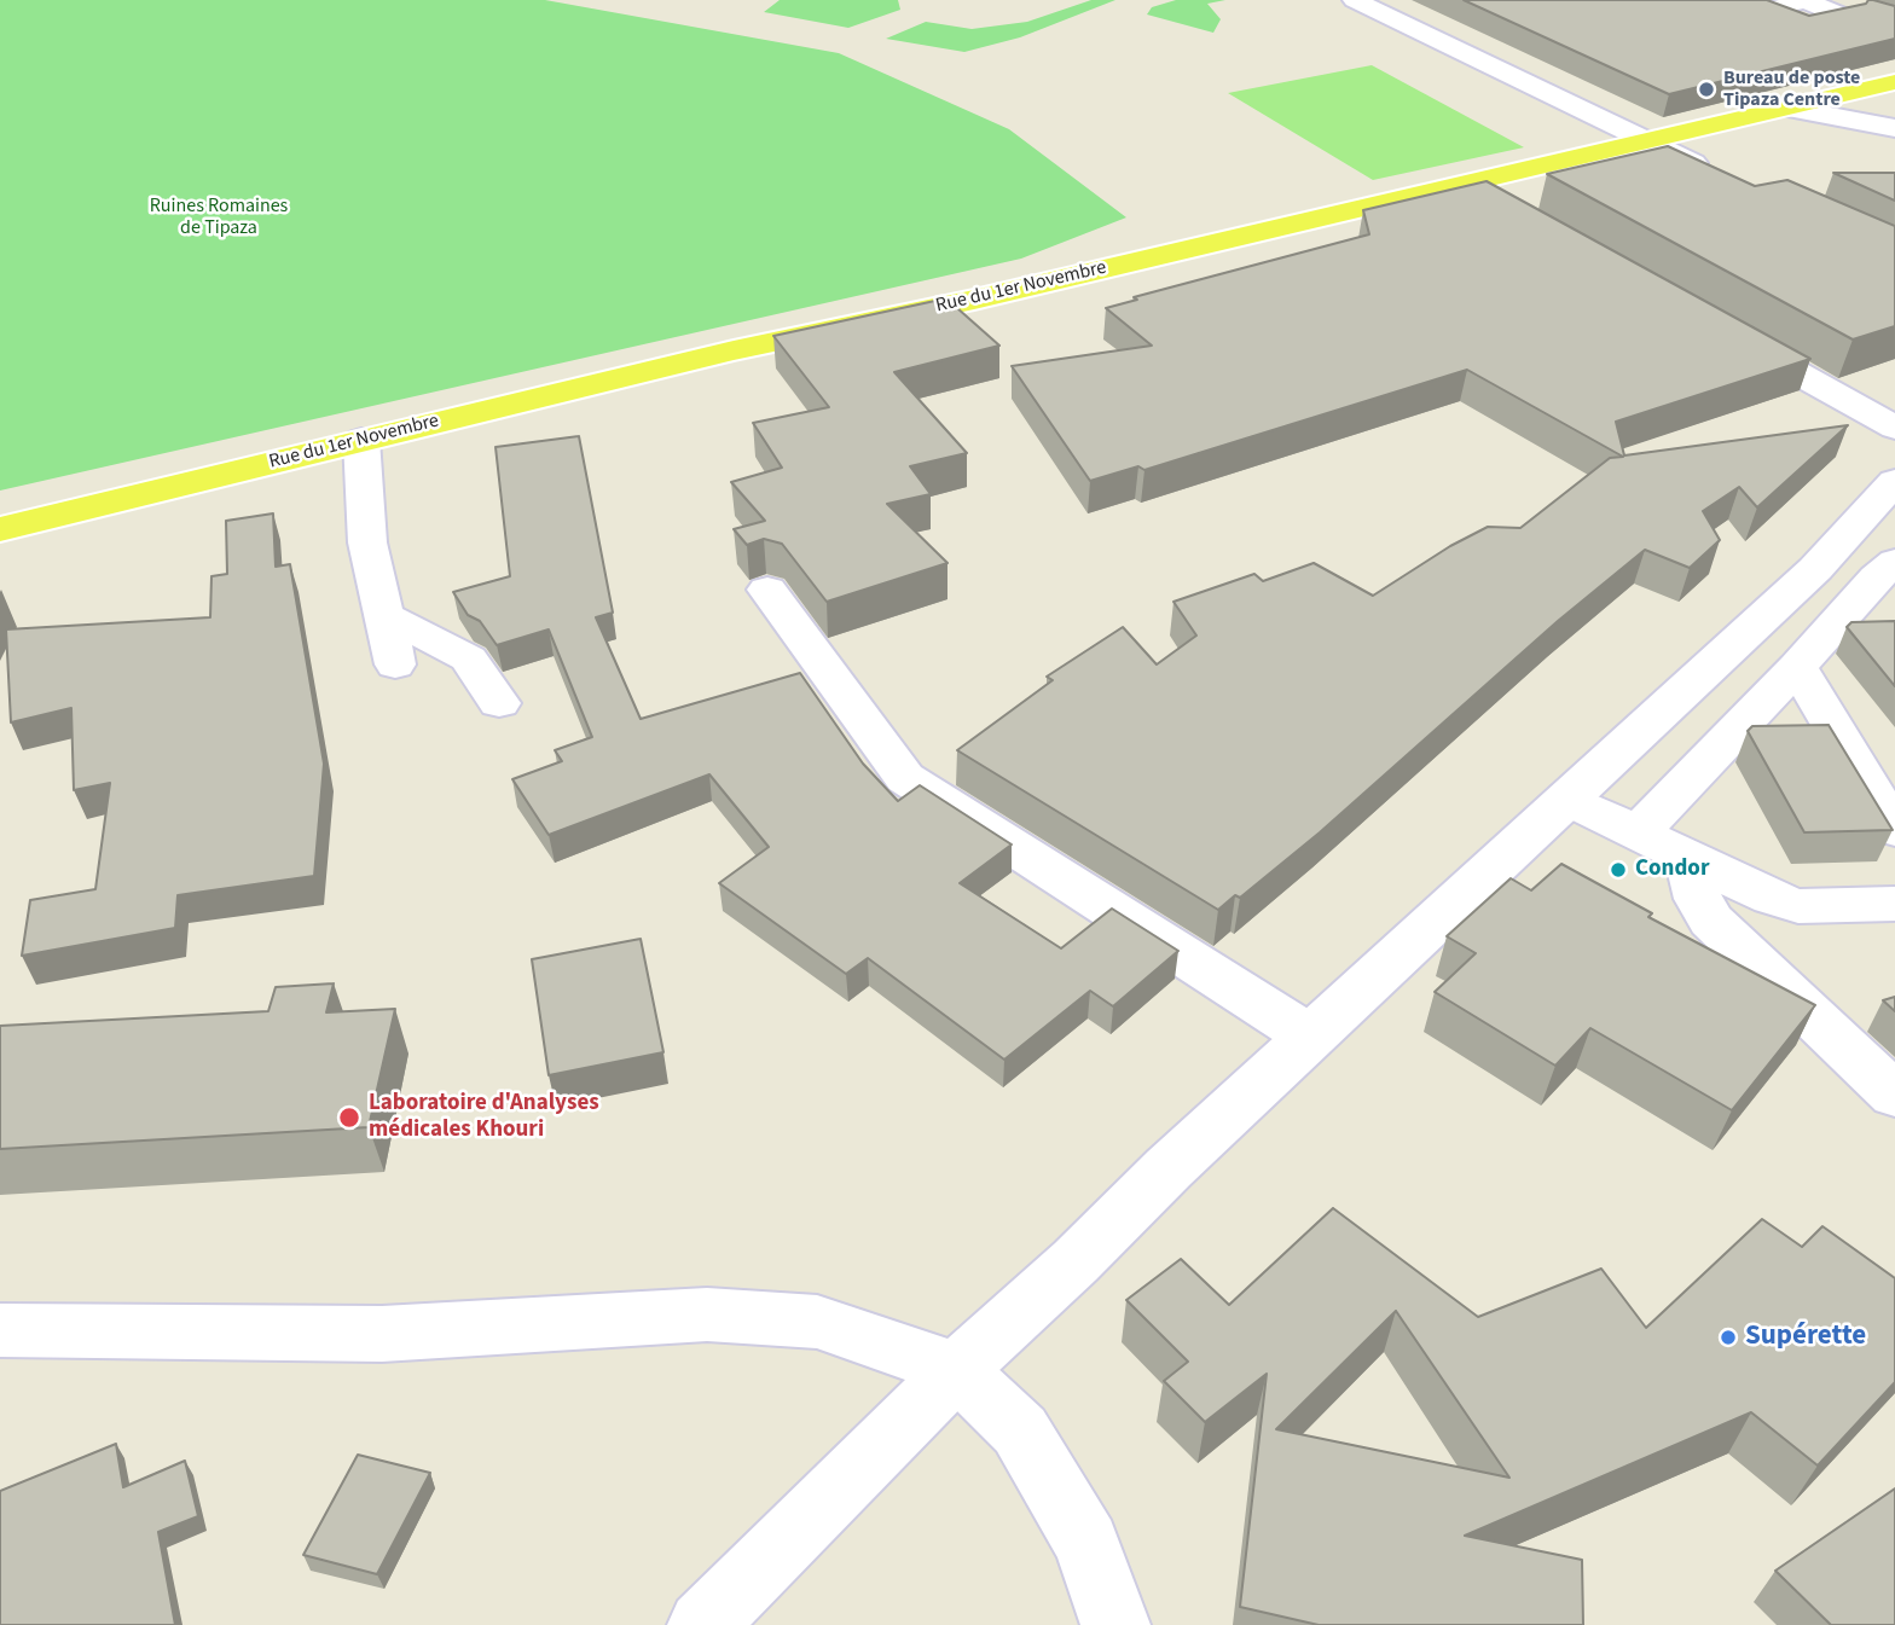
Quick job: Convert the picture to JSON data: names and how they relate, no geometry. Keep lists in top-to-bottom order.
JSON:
{
  "streets": {
    "main road": ["Rue du 1er Novembre"]
  },
  "parks": ["Ruines Romaines de Tipaza"],
  "places": [
    "Bureau de poste Tipaza Centre",
    "Condor",
    "Laboratoire d'Analyses médicales Khouri",
    "Supérette"
  ]
}
